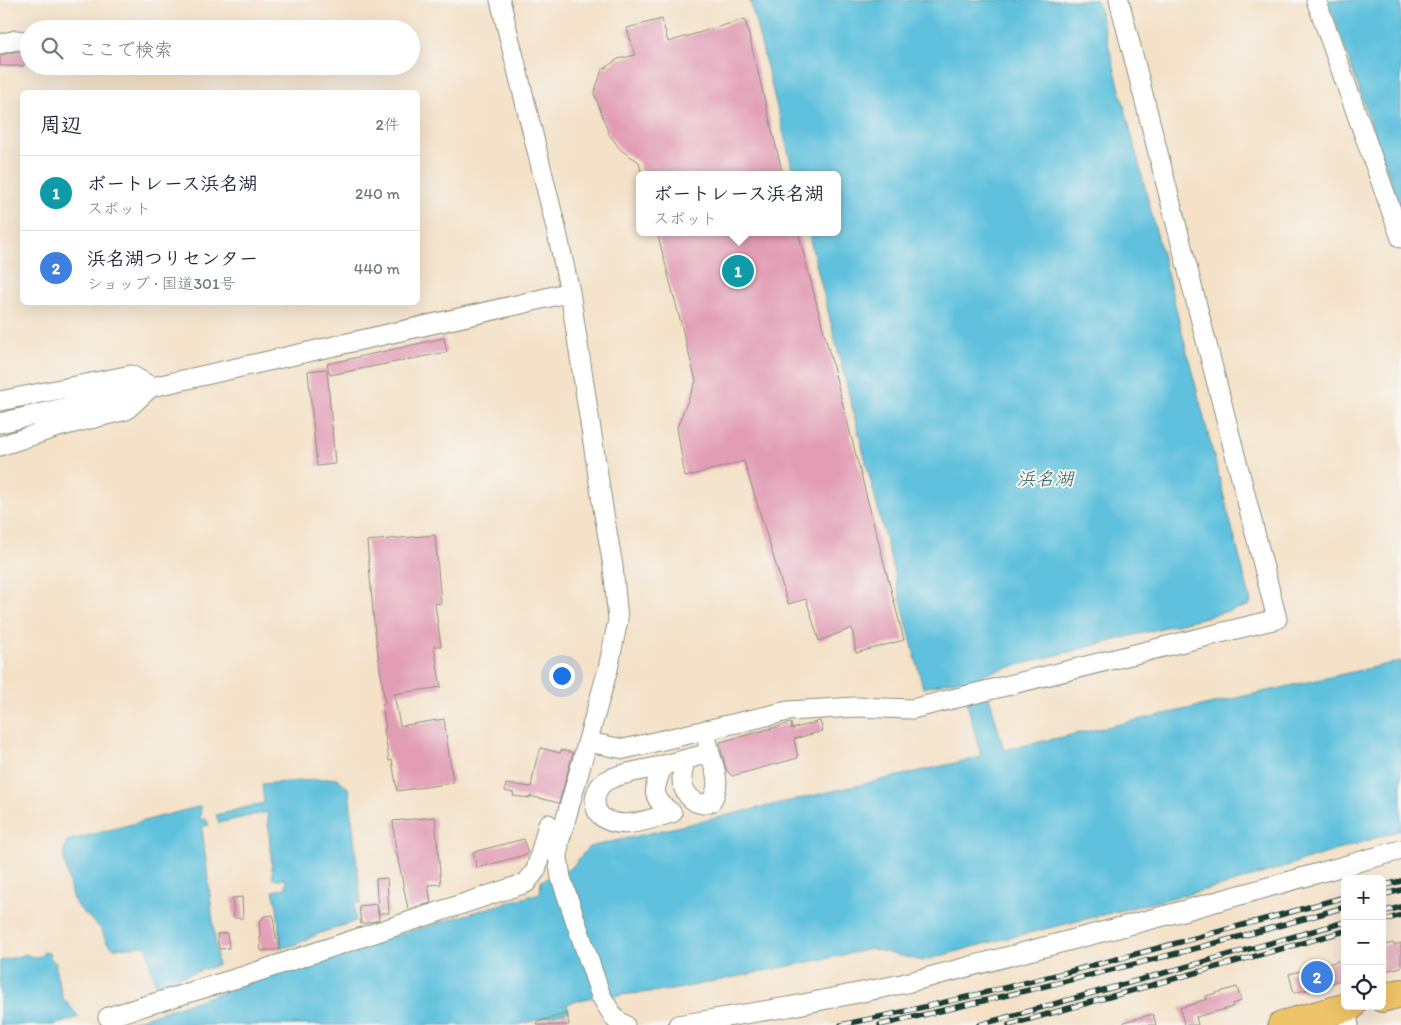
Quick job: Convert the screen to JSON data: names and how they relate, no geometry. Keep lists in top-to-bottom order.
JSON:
{
  "water": ["浜名湖"],
  "page": {
    "search": "ここで検索",
    "heading": ["周辺", "2件"],
    "list": [
      {
        "mark": "1",
        "name": "ボートレース浜名湖",
        "note": "スポット",
        "value": "240 m"
      },
      {
        "mark": "2",
        "name": "浜名湖つりセンター",
        "note": "ショップ · 国道301号",
        "value": "440 m"
      }
    ],
    "popup": ["ボートレース浜名湖", "スポット"],
    "pins": ["1", "2"],
    "map_buttons": ["+", "−"]
  }
}
